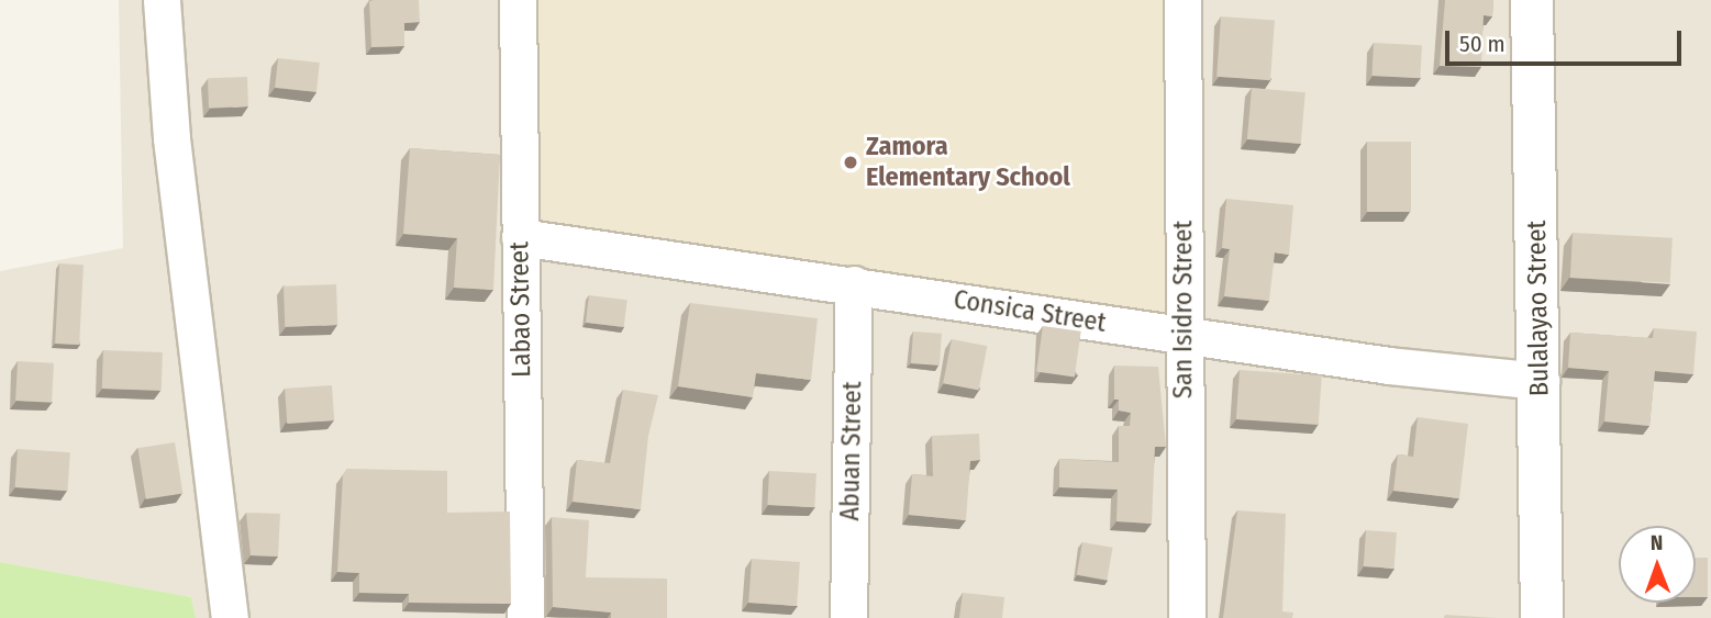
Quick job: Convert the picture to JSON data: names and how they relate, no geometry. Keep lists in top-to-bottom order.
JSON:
{
  "streets": {
    "street": [
      "Bulalayao Street",
      "Labao Street",
      "San Isidro Street",
      "Consica Street",
      "Abuan Street"
    ]
  },
  "crossings": [
    ["Bulalayao Street", "Consica Street"],
    ["Labao Street", "Consica Street"],
    ["San Isidro Street", "Consica Street"],
    ["Consica Street", "Abuan Street"]
  ],
  "places": ["Zamora Elementary School"],
  "scale_bar": "50 m",
  "north": "top"
}
